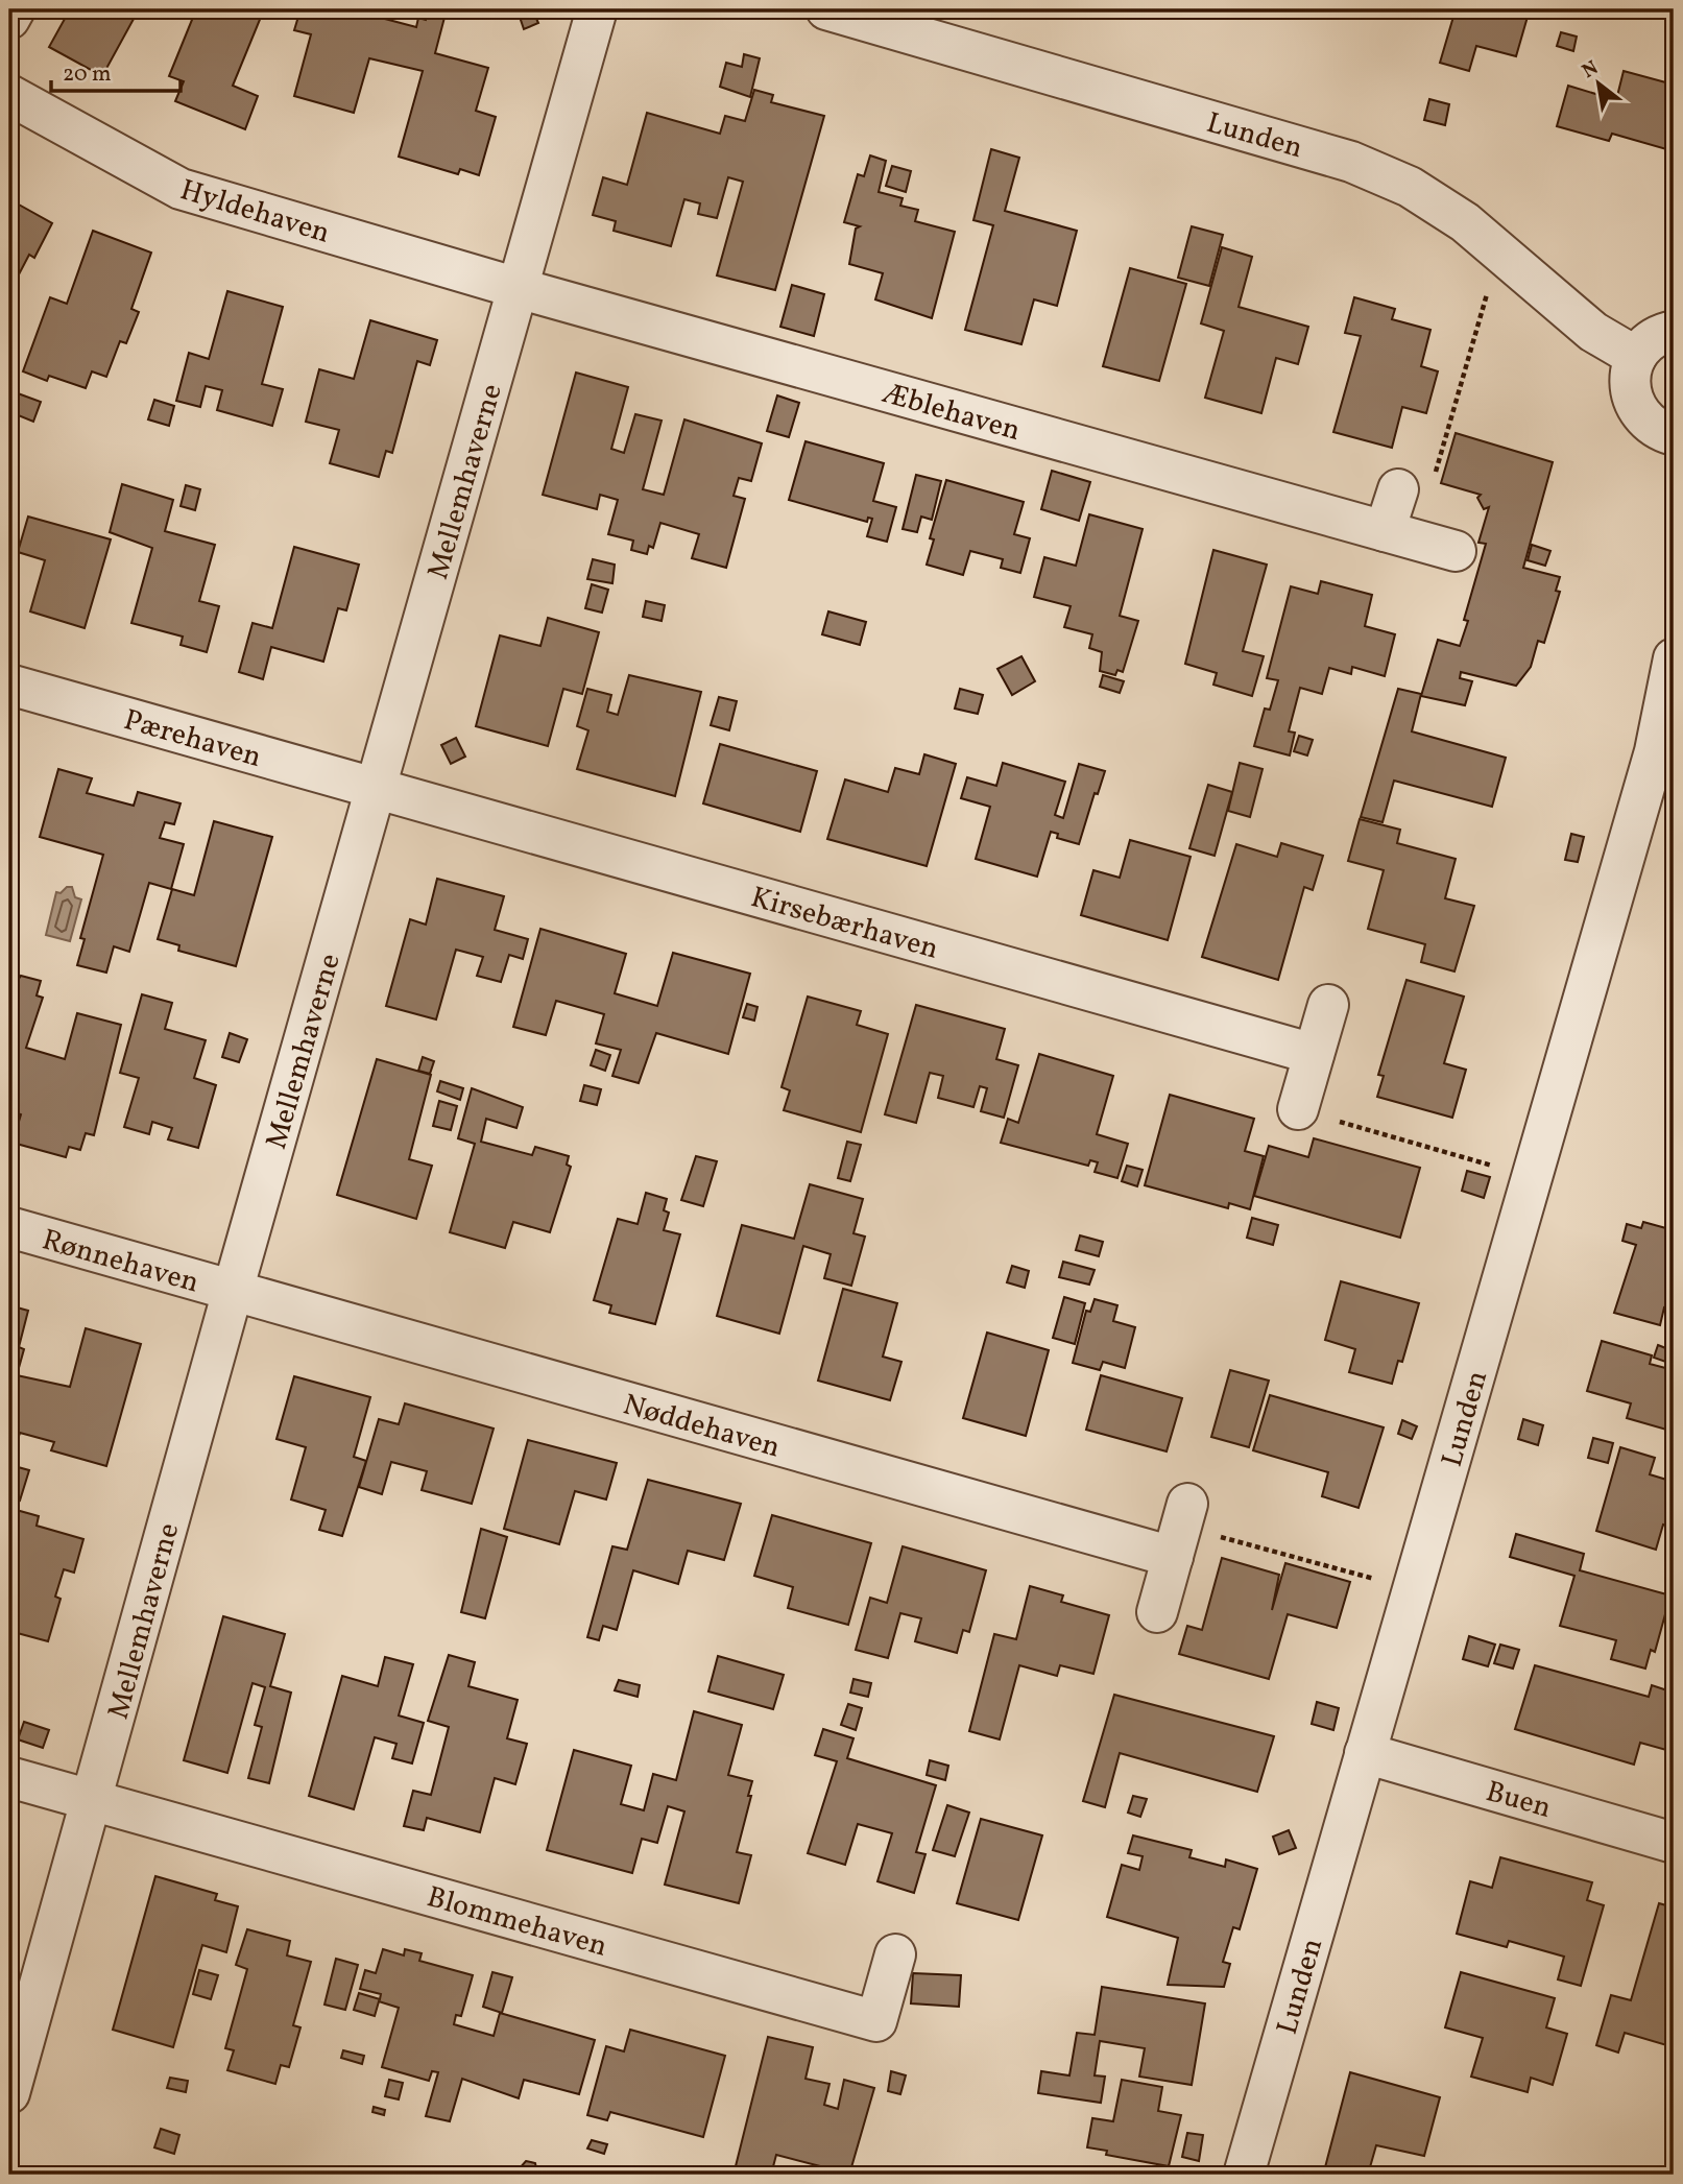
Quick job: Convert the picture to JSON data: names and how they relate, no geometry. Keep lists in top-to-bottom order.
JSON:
{
  "streets": {
    "street": [
      "Lunden",
      "Hyldehaven",
      "Æblehaven",
      "Mellemhaverne",
      "Pærehaven",
      "Kirsebærhaven",
      "Rønnehaven",
      "Nøddehaven",
      "Buen",
      "Blommehaven"
    ]
  },
  "crossings": [
    ["Lunden", "Buen"],
    ["Hyldehaven", "Æblehaven"],
    ["Hyldehaven", "Mellemhaverne"],
    ["Æblehaven", "Mellemhaverne"],
    ["Mellemhaverne", "Pærehaven"],
    ["Mellemhaverne", "Kirsebærhaven"],
    ["Mellemhaverne", "Rønnehaven"],
    ["Mellemhaverne", "Nøddehaven"],
    ["Mellemhaverne", "Blommehaven"],
    ["Pærehaven", "Kirsebærhaven"],
    ["Rønnehaven", "Nøddehaven"]
  ],
  "scale_bar": "20 m",
  "north": "top left"
}
